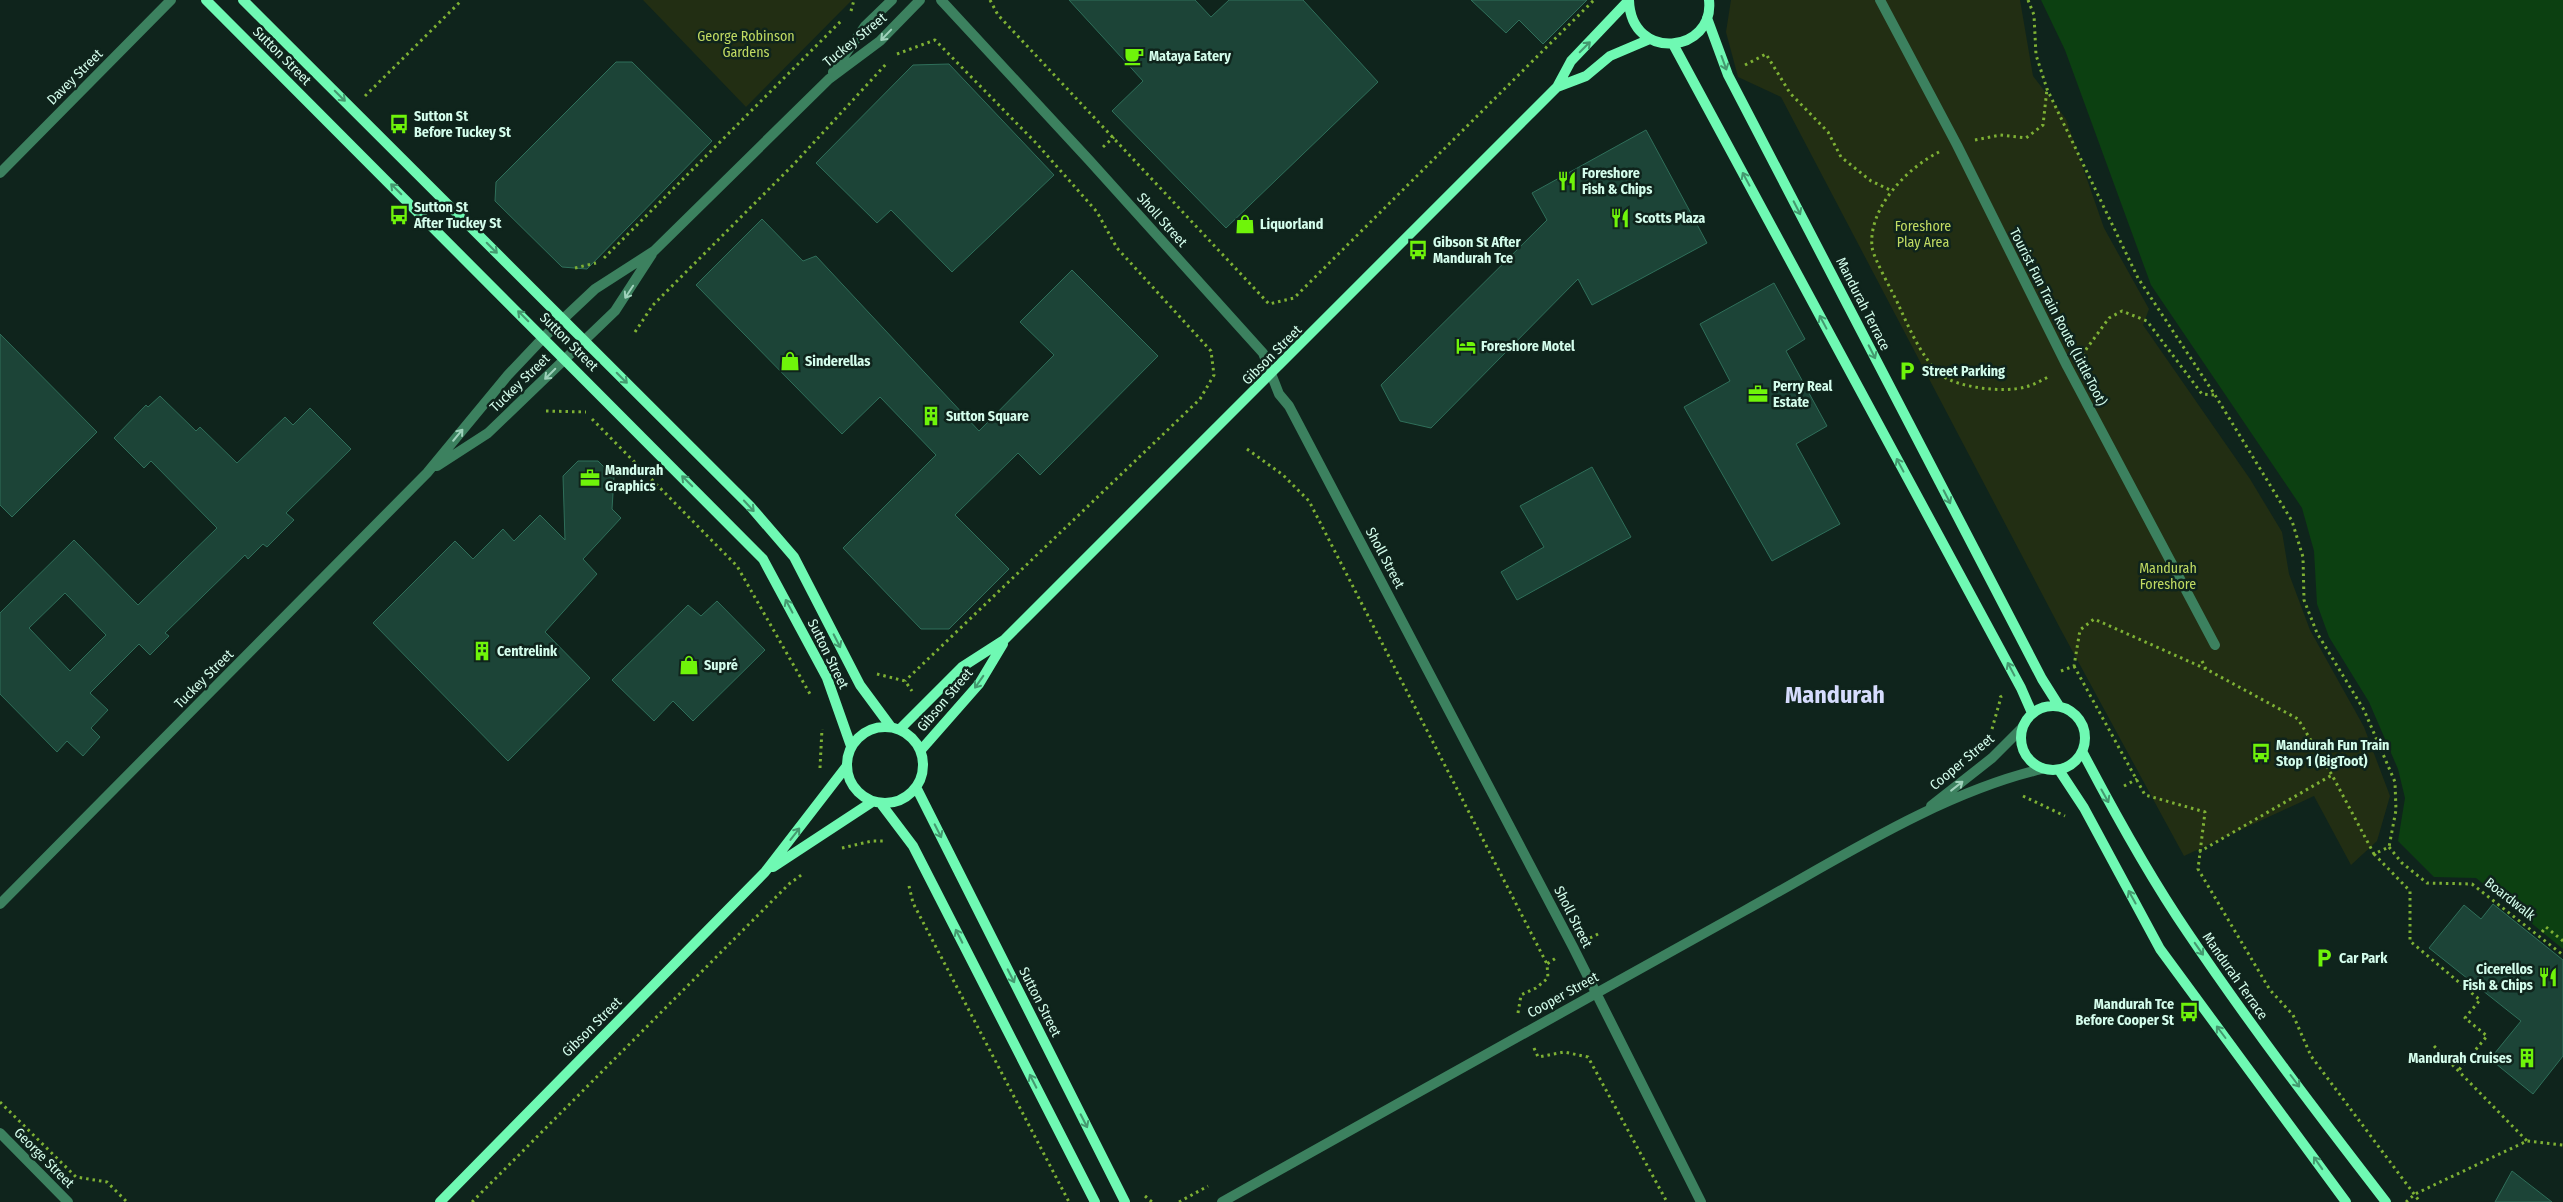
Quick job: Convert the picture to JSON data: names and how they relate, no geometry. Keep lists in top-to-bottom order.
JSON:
{
  "streets": {
    "street": [
      "Tuckey Street",
      "Sutton Street",
      "Davey Street",
      "Sholl Street",
      "Mandurah Terrace",
      "Tourist Fun Train Route (LittleToot)",
      "Gibson Street",
      "Cooper Street",
      "George Street"
    ],
    "path": ["Boardwalk"]
  },
  "crossings": [
    ["Tuckey Street", "Sutton Street"],
    ["Sutton Street", "Gibson Street"],
    ["Sholl Street", "Gibson Street"],
    ["Sholl Street", "Cooper Street"],
    ["Mandurah Terrace", "Cooper Street"]
  ],
  "districts": ["Mandurah"],
  "parks": ["George Robinson Gardens", "Foreshore Play Area", "Mandurah Foreshore"],
  "places": {
    "cafe": ["Mataya Eatery"],
    "bus stop": [
      "Sutton St Before Tuckey St",
      "Sutton St After Tuckey St",
      "Gibson St After Mandurah Tce",
      "Mandurah Fun Train Stop 1 (BigToot)",
      "Mandurah Tce Before Cooper St"
    ],
    "restaurant": ["Foreshore Fish & Chips", "Scotts Plaza", "Cicerellos Fish & Chips"],
    "shop": ["Liquorland", "Sinderellas", "Supré"],
    "hotel": ["Foreshore Motel"],
    "parking": ["Street Parking", "Car Park"],
    "office": ["Perry Real Estate", "Mandurah Graphics"],
    "building": ["Sutton Square", "Centrelink", "Mandurah Cruises"]
  }
}
